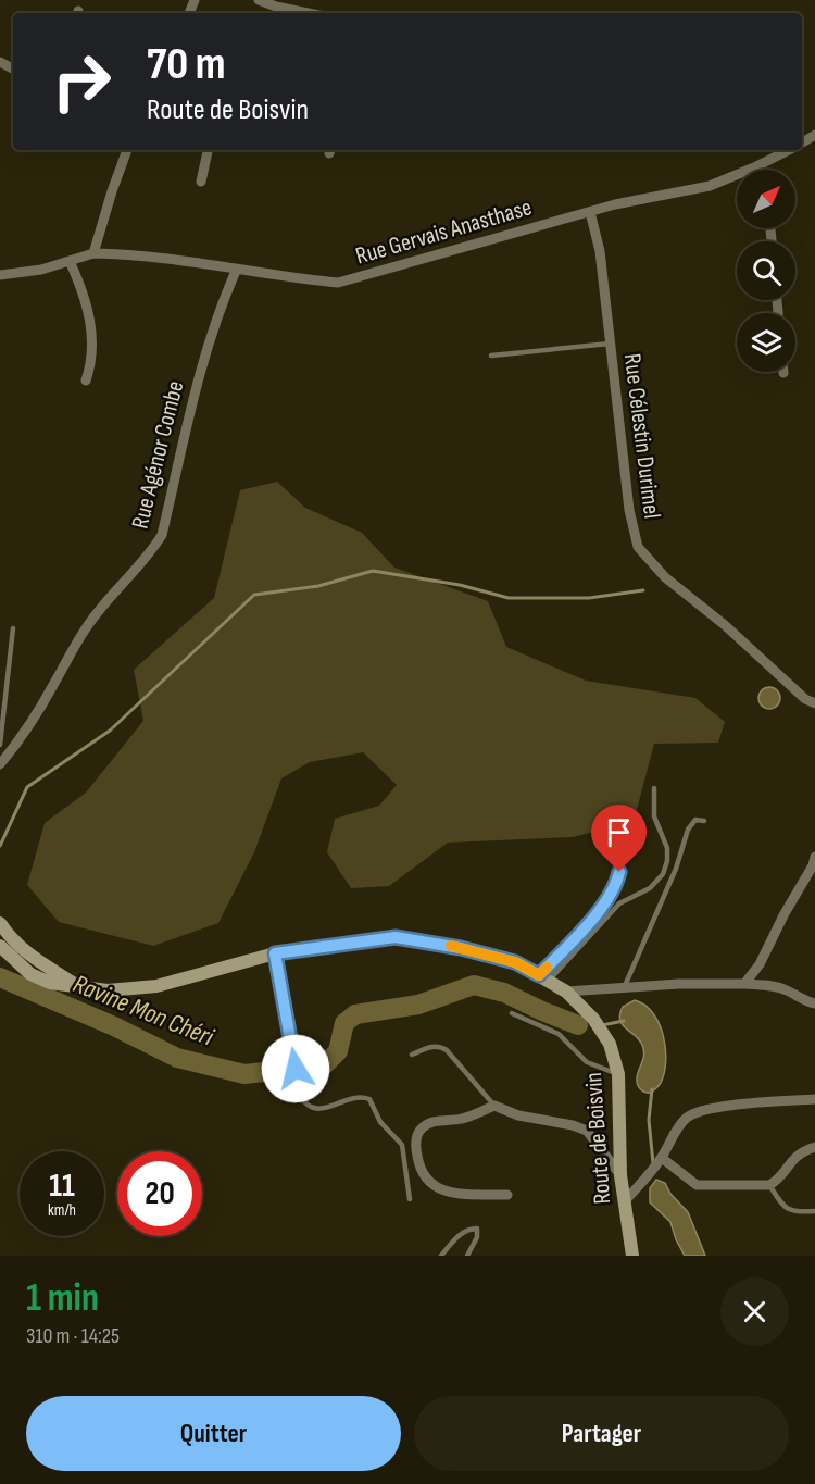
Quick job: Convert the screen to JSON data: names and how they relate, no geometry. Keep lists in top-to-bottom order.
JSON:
{
  "streets": {
    "main road": ["Route de Boisvin"],
    "street": ["Rue Gervais Anasthase", "Rue Célestin Durimel", "Rue Agénor Combe"]
  },
  "crossings": [
    ["Rue Gervais Anasthase", "Rue Célestin Durimel"],
    ["Rue Gervais Anasthase", "Rue Agénor Combe"]
  ],
  "water": ["Ravine Mon Chéri"],
  "north": "top right",
  "page": {
    "turn": ["70 m", "Route de Boisvin"],
    "speed": "11 km/h",
    "limit": "20",
    "heading": ["1 min", "310 m · 14:25"],
    "buttons": ["Quitter", "Partager"]
  }
}
